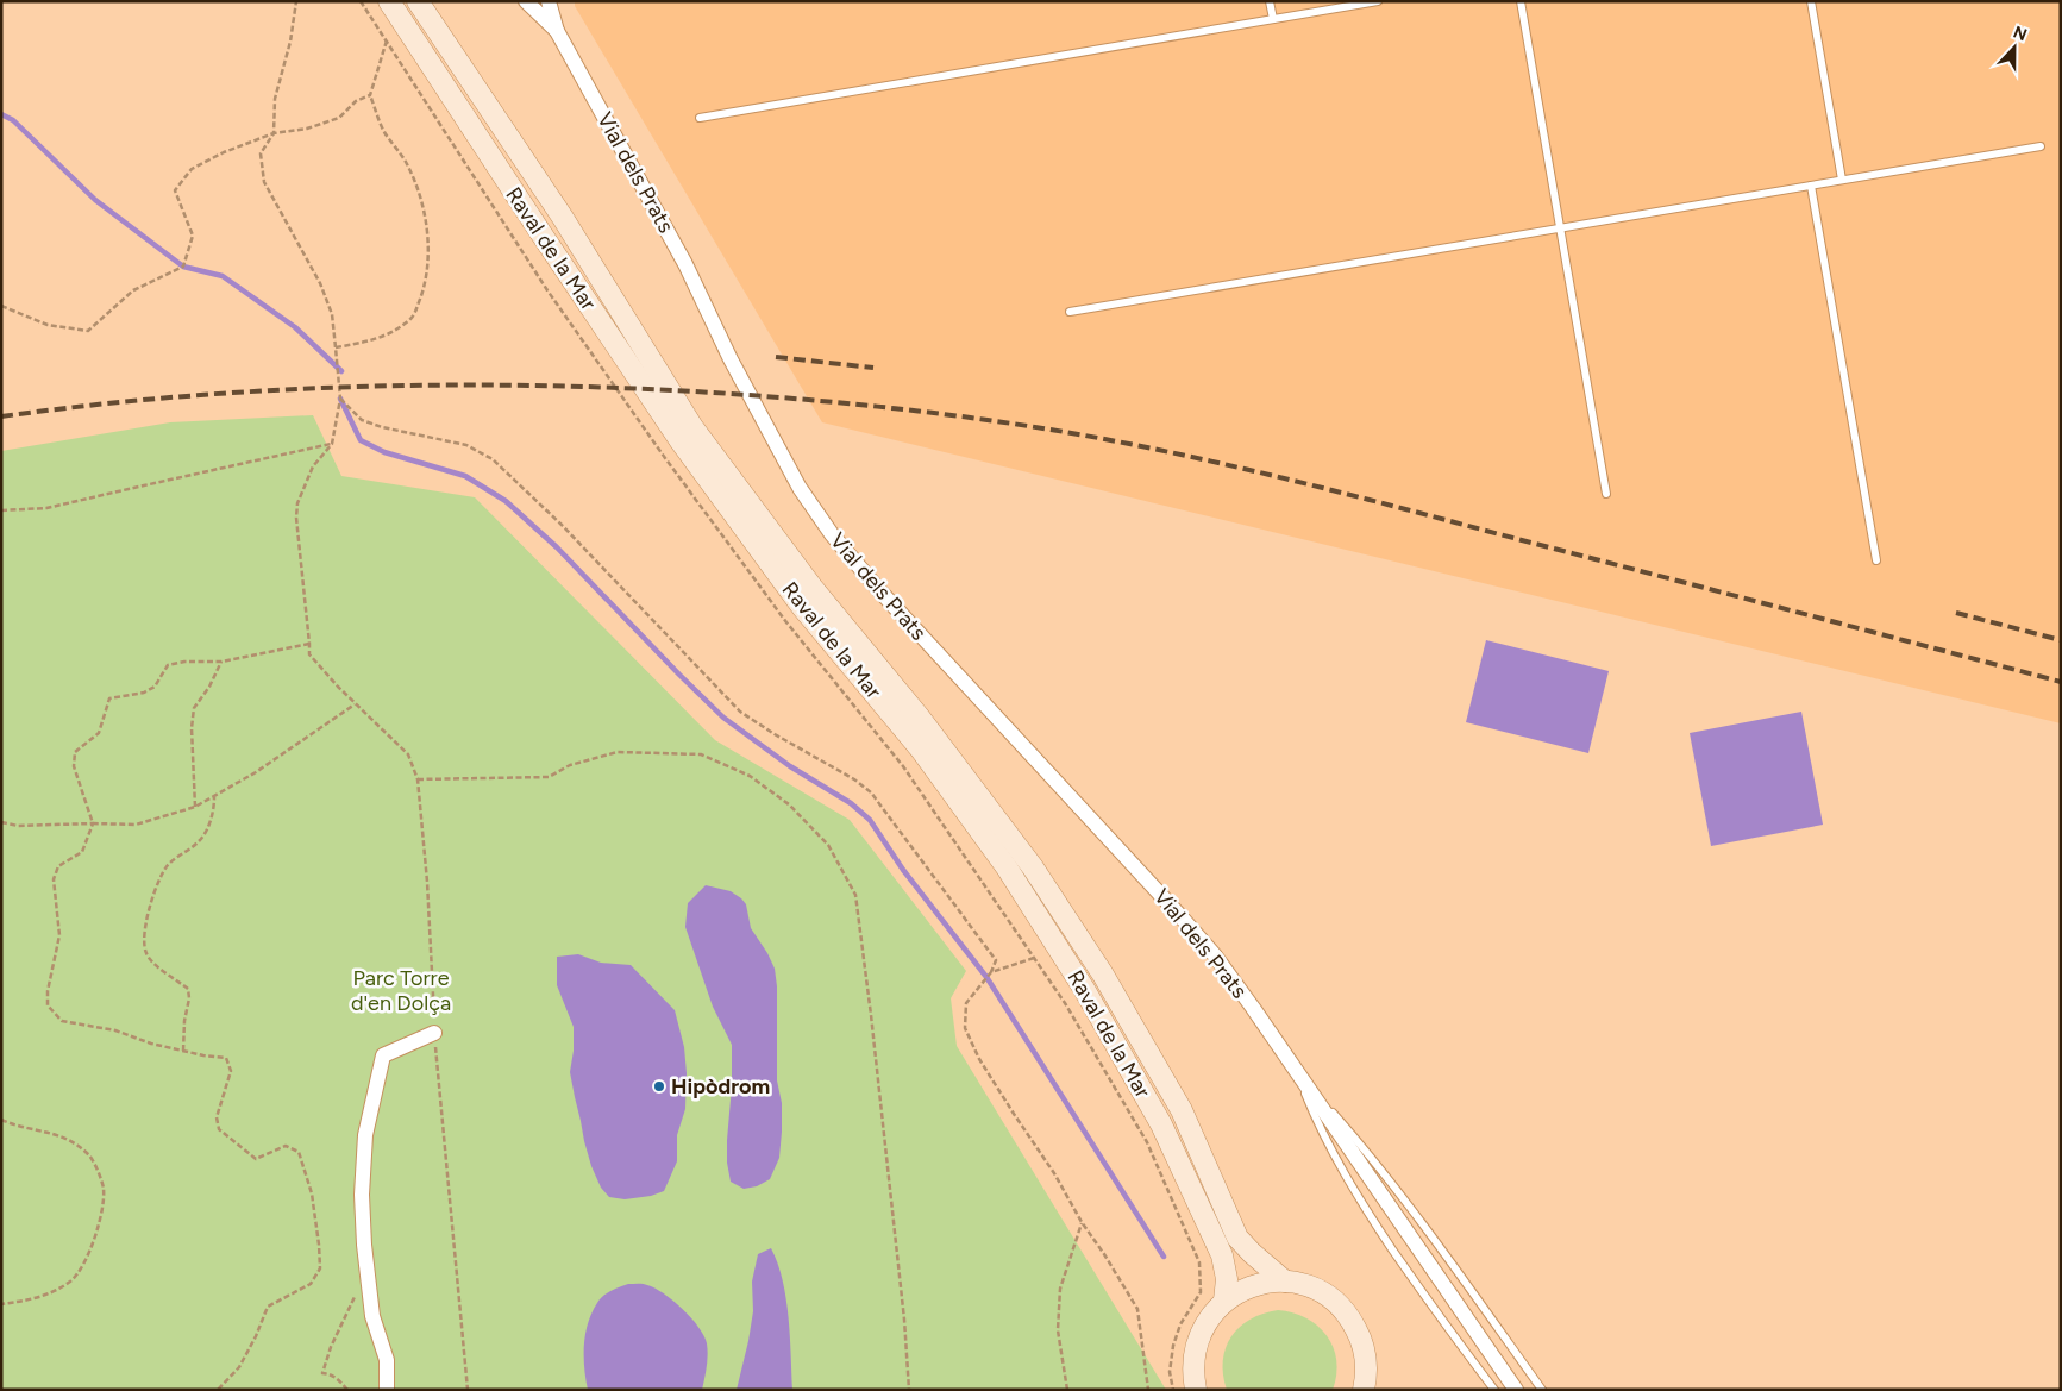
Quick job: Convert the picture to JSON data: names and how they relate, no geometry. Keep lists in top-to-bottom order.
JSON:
{
  "streets": {
    "street": ["Vial dels Prats", "Raval de la Mar"]
  },
  "parks": ["Parc Torre d'en Dolça"],
  "places": ["Hipòdrom"],
  "north": "top"
}
